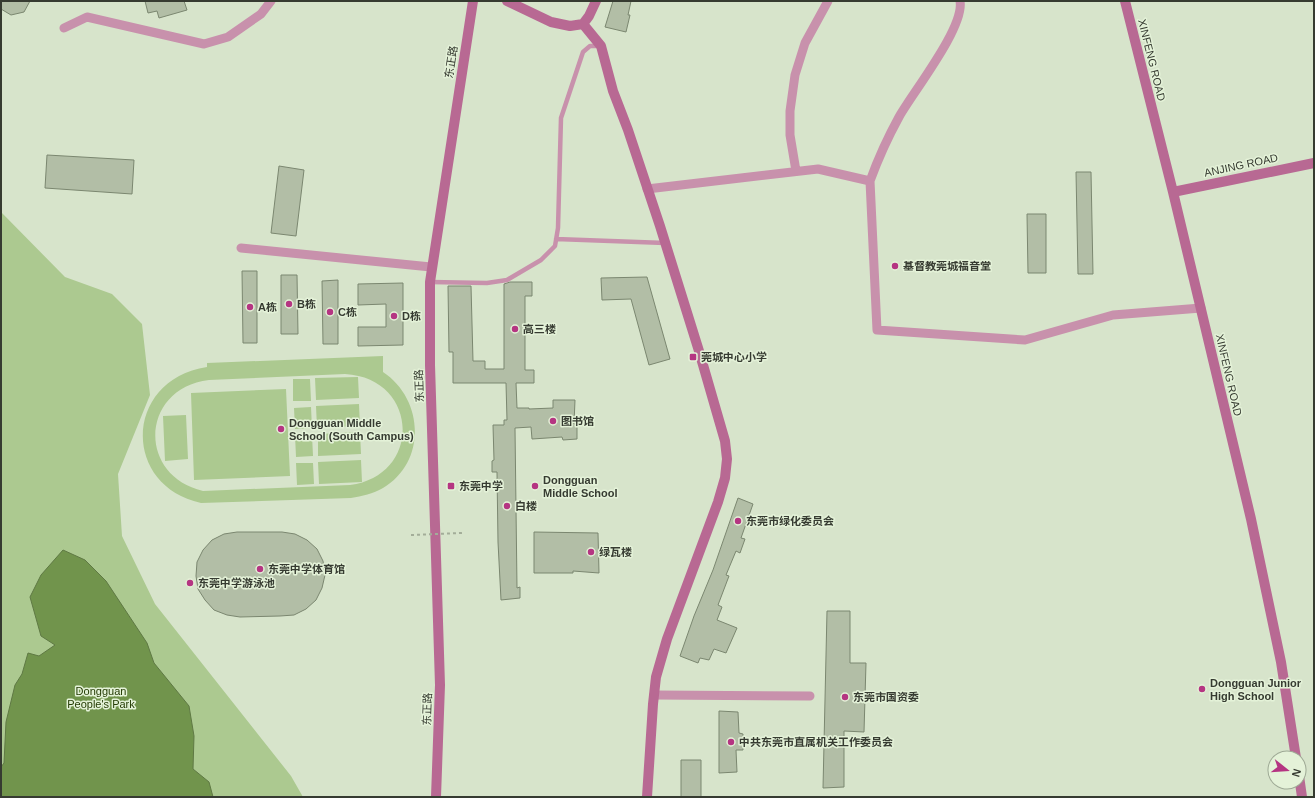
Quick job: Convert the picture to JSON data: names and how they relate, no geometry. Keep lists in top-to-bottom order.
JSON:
{
  "streets": {
    "street": ["XINFENG ROAD", "东正路", "ANJING ROAD"]
  },
  "crossings": [
    ["XINFENG ROAD", "ANJING ROAD"]
  ],
  "parks": ["Dongguan People's Park"],
  "places": {
    "other": [
      "基督教莞城福音堂",
      "B栋",
      "A栋",
      "C栋",
      "D栋",
      "高三楼",
      "图书馆",
      "Dongguan Middle School (South Campus)",
      "Dongguan Middle School",
      "白楼",
      "东莞市绿化委员会",
      "绿瓦楼",
      "东莞中学体育馆",
      "东莞中学游泳池",
      "Dongguan Junior High School",
      "东莞市国资委",
      "中共东莞市直属机关工作委员会"
    ],
    "transit": ["莞城中心小学", "东莞中学"]
  },
  "north": "right"
}
